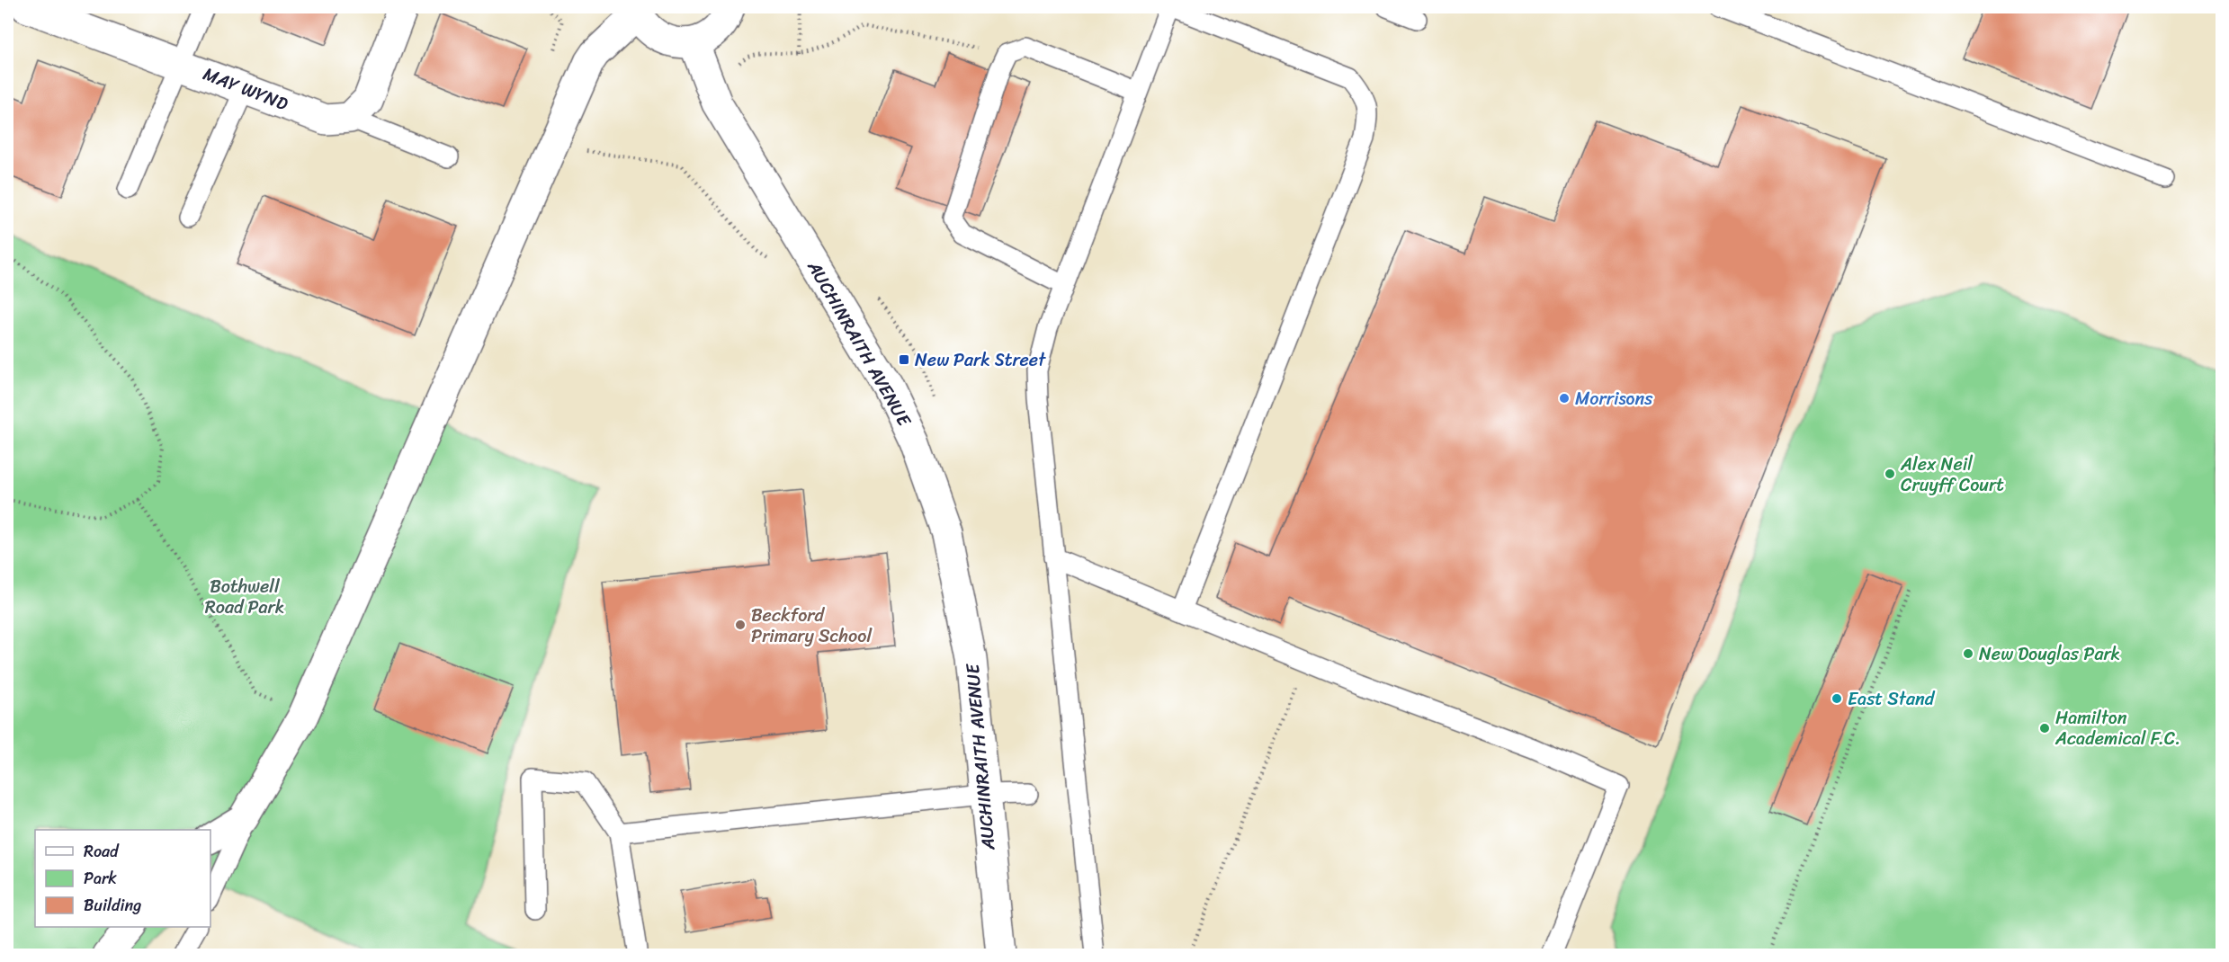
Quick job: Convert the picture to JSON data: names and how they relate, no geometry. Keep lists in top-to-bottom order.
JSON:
{
  "streets": {
    "street": ["MAY WYND", "AUCHINRAITH AVENUE"]
  },
  "parks": ["Bothwell Road Park"],
  "places": {
    "transit": ["New Park Street"],
    "other": [
      "Morrisons",
      "Alex Neil Cruyff Court",
      "Beckford Primary School",
      "New Douglas Park",
      "East Stand",
      "Hamilton Academical F.C."
    ]
  },
  "legend": ["Road", "Park", "Building"]
}
